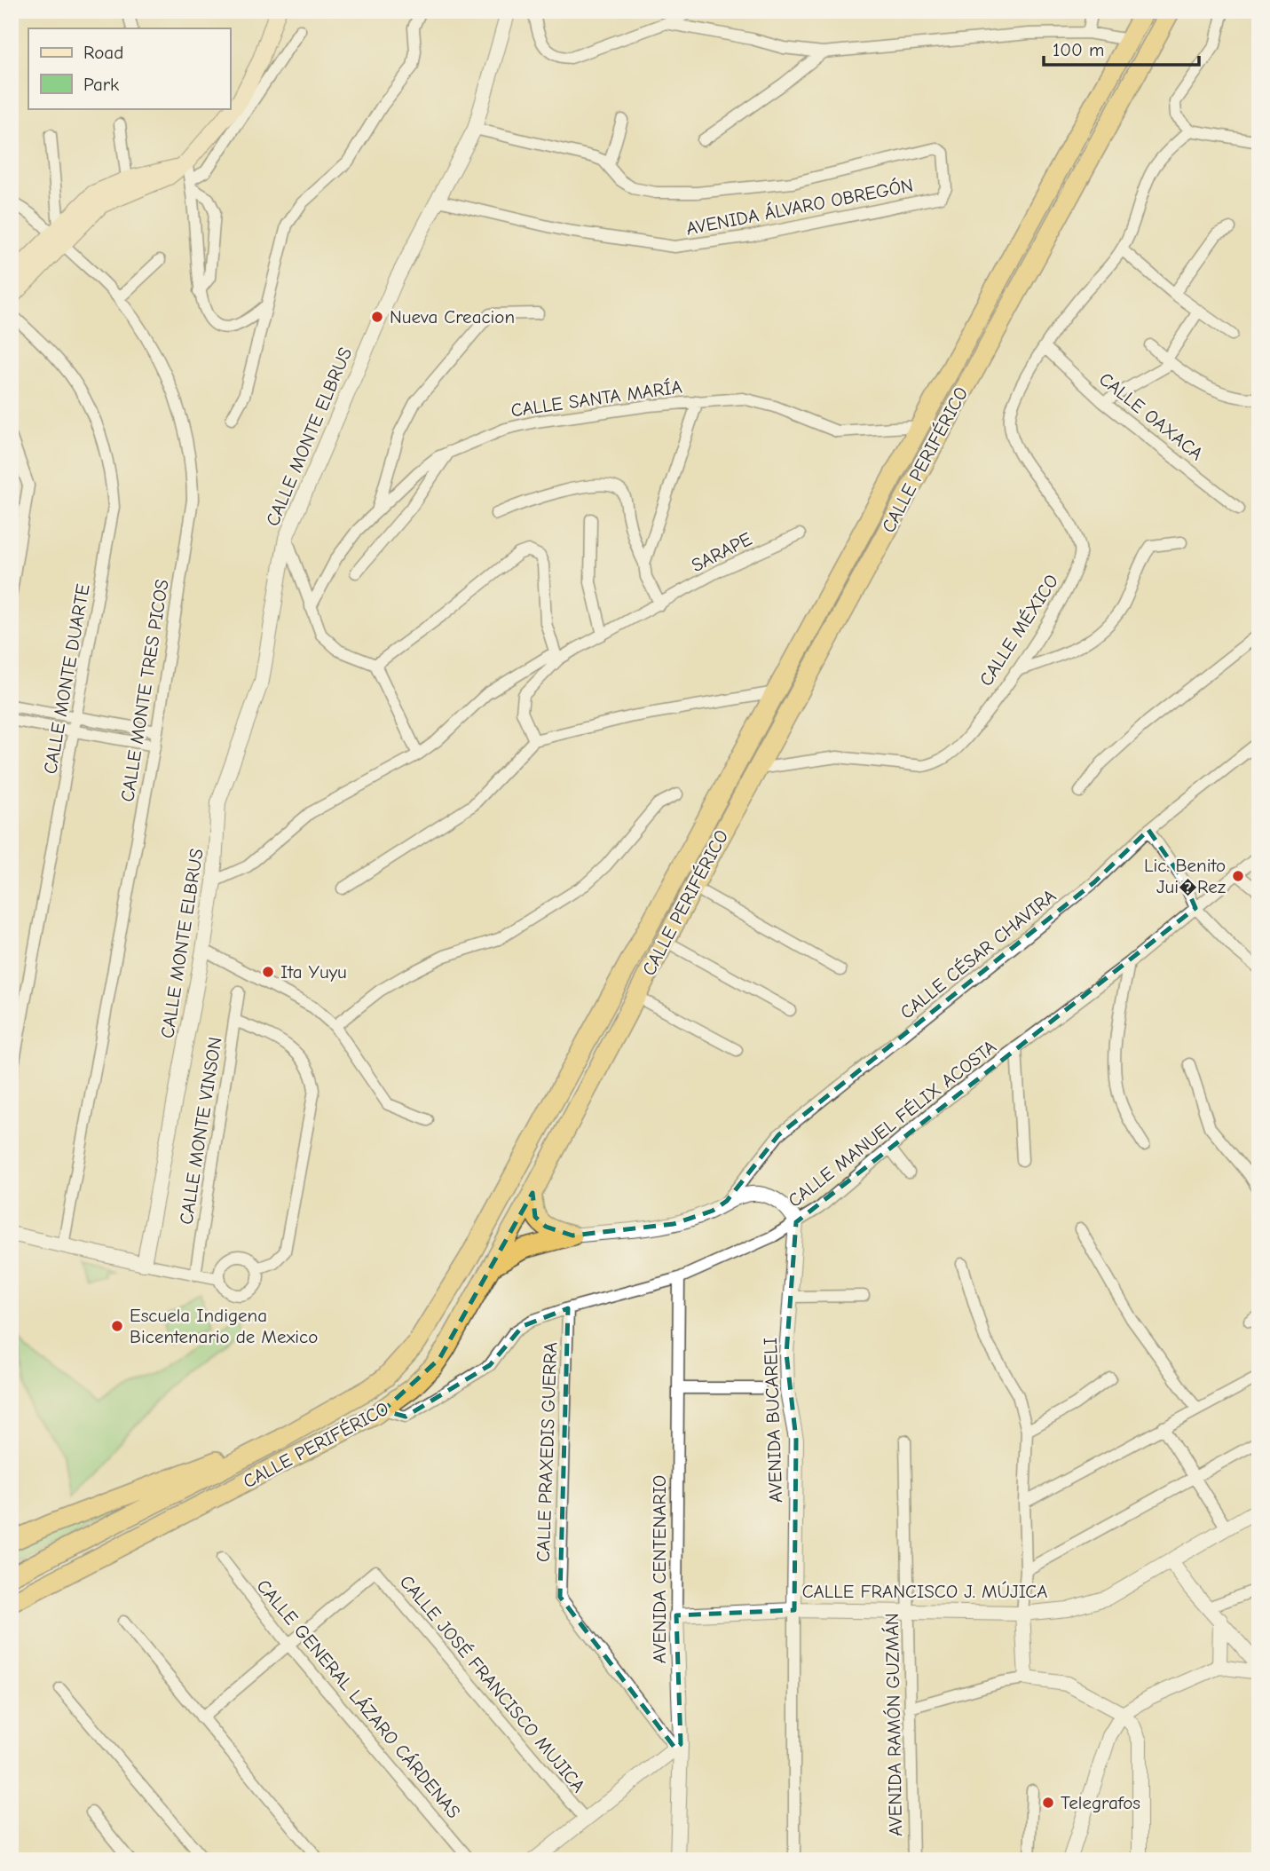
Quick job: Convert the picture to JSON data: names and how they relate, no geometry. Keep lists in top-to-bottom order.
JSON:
{
  "streets": {
    "highway": ["CALLE PERIFÉRICO"],
    "street": [
      "AVENIDA ÁLVARO OBREGÓN",
      "CALLE SANTA MARÍA",
      "CALLE OAXACA",
      "CALLE MONTE ELBRUS",
      "SARAPE",
      "CALLE MÉXICO",
      "CALLE MONTE DUARTE",
      "CALLE MONTE TRES PICOS",
      "CALLE CÉSAR CHAVIRA",
      "CALLE MANUEL FÉLIX ACOSTA",
      "CALLE MONTE VINSON",
      "AVENIDA BUCARELI",
      "CALLE PRAXEDIS GUERRA",
      "AVENIDA CENTENARIO",
      "CALLE FRANCISCO J. MÚJICA",
      "CALLE JOSÉ FRANCISCO MUJICA",
      "CALLE GENERAL LÁZARO CÁRDENAS",
      "AVENIDA RAMÓN GUZMÁN"
    ]
  },
  "crossings": [
    ["AVENIDA ÁLVARO OBREGÓN", "CALLE MONTE ELBRUS"],
    ["CALLE SANTA MARÍA", "CALLE PERIFÉRICO"],
    ["CALLE OAXACA", "CALLE MÉXICO"],
    ["CALLE PERIFÉRICO", "CALLE MÉXICO"],
    ["CALLE PERIFÉRICO", "CALLE MANUEL FÉLIX ACOSTA"],
    ["CALLE MANUEL FÉLIX ACOSTA", "AVENIDA BUCARELI"],
    ["CALLE MANUEL FÉLIX ACOSTA", "CALLE PRAXEDIS GUERRA"],
    ["CALLE MANUEL FÉLIX ACOSTA", "AVENIDA CENTENARIO"],
    ["AVENIDA BUCARELI", "CALLE FRANCISCO J. MÚJICA"],
    ["CALLE PRAXEDIS GUERRA", "AVENIDA CENTENARIO"],
    ["AVENIDA CENTENARIO", "CALLE FRANCISCO J. MÚJICA"],
    ["CALLE FRANCISCO J. MÚJICA", "AVENIDA RAMÓN GUZMÁN"],
    ["CALLE JOSÉ FRANCISCO MUJICA", "CALLE GENERAL LÁZARO CÁRDENAS"]
  ],
  "places": [
    "Nueva Creacion",
    "Lic. Benito Jui�Rez",
    "Ita Yuyu",
    "Escuela Indigena Bicentenario de Mexico",
    "Telegrafos"
  ],
  "legend": ["Road", "Park"],
  "scale_bar": "100 m"
}
